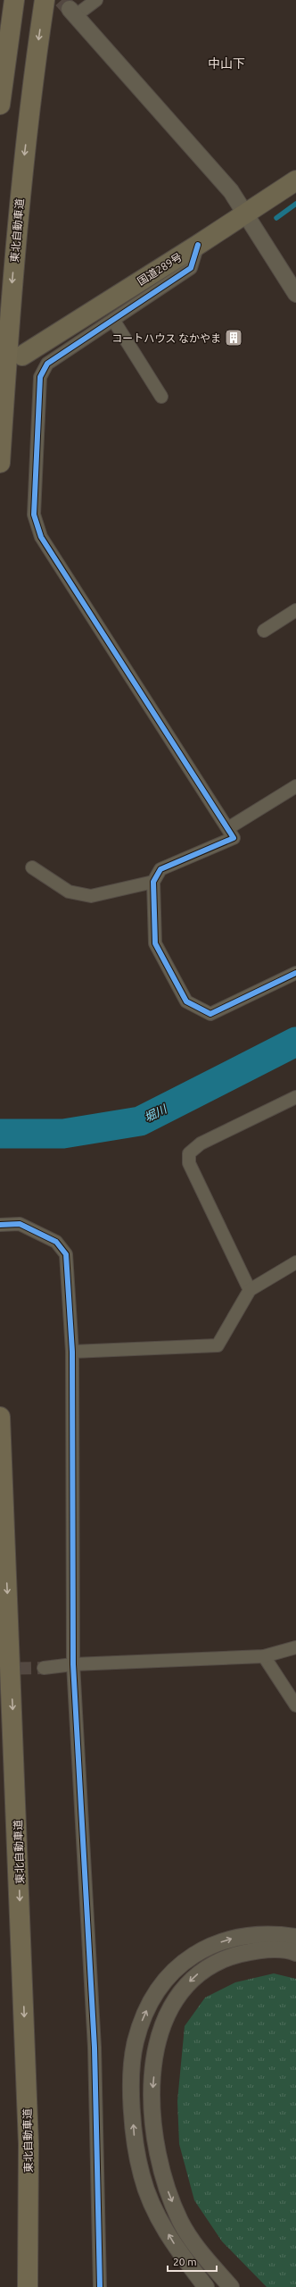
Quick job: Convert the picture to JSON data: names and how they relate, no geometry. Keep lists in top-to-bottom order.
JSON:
{
  "streets": {
    "highway": ["東北自動車道", "国道289号"]
  },
  "one_way": ["東北自動車道"],
  "districts": ["中山下"],
  "water": ["堀川"],
  "places": {
    "building": ["コートハウス なかやま"]
  },
  "scale_bar": "20 m"
}
